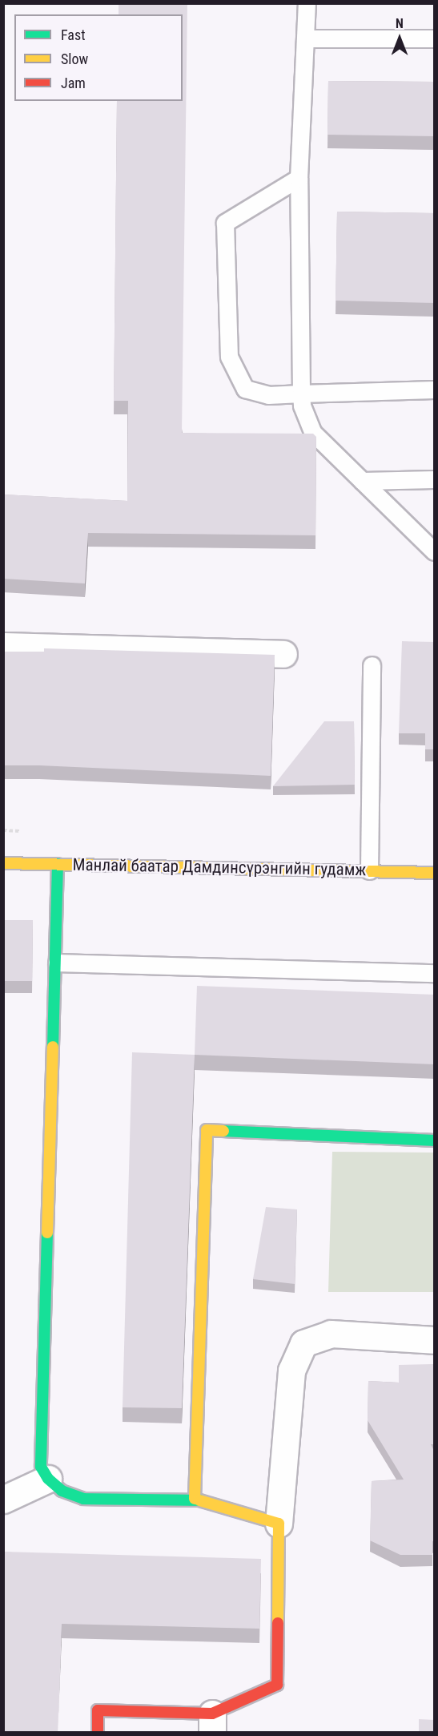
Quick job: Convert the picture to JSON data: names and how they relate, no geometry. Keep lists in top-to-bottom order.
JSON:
{
  "streets": {
    "street": ["Манлай баатар Дамдинсүрэнгийн гудамж"]
  },
  "legend": ["Fast", "Slow", "Jam"],
  "north": "top"
}
